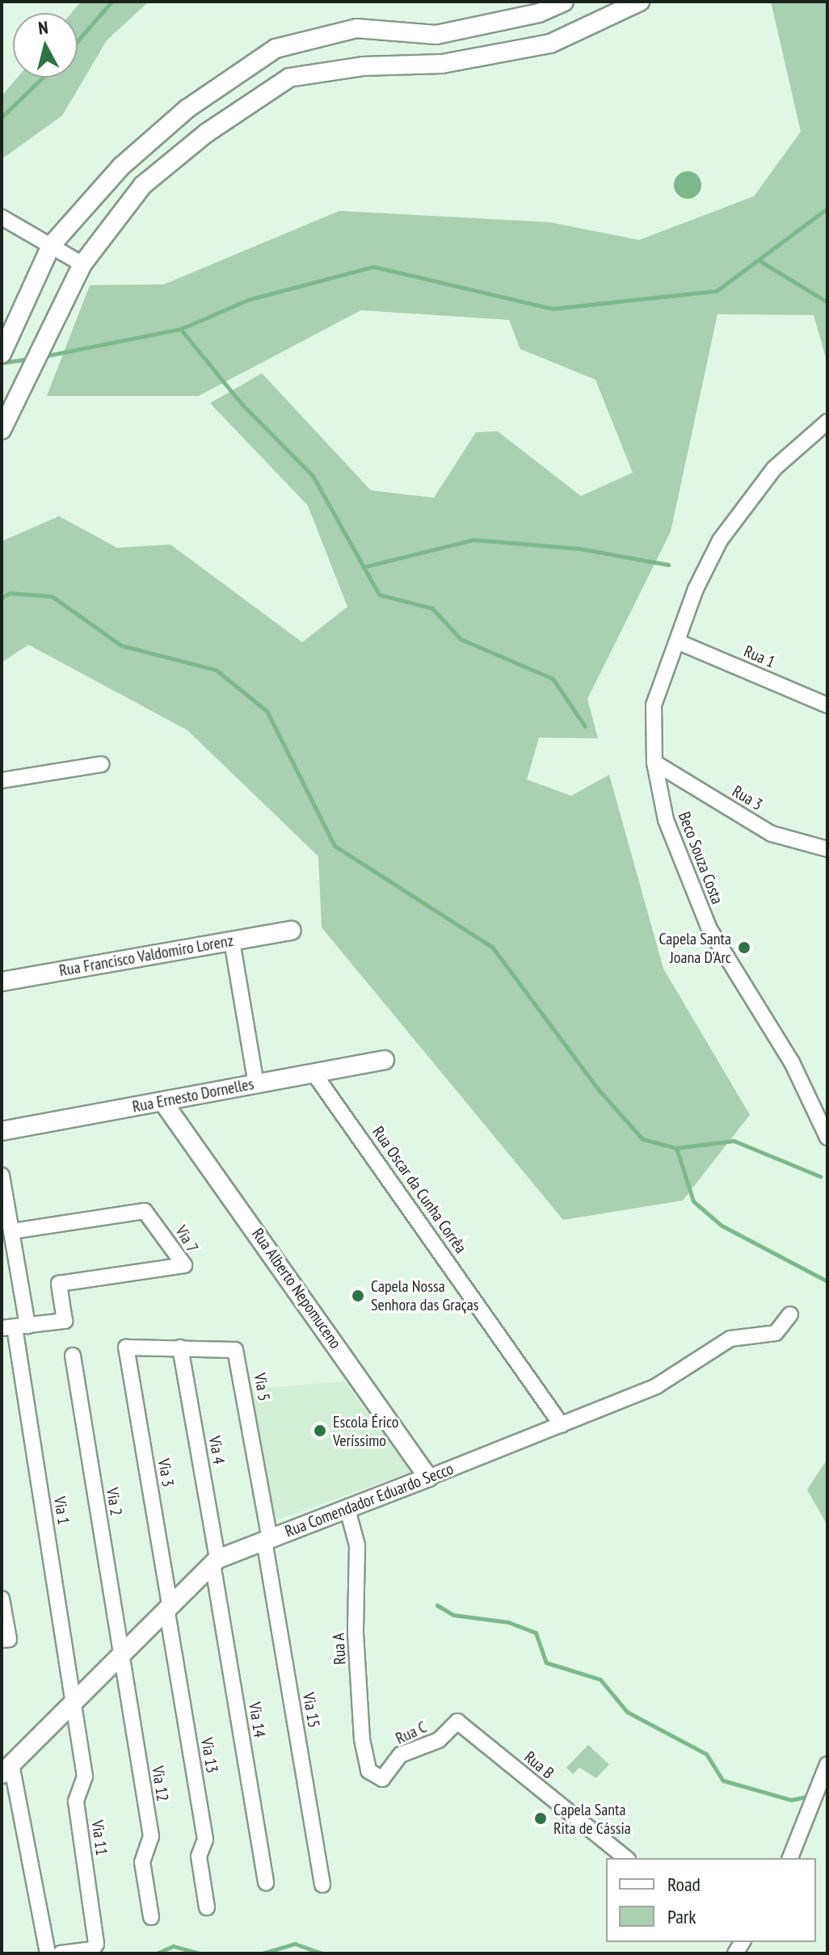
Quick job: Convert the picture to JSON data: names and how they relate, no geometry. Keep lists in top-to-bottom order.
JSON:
{
  "streets": {
    "street": [
      "Rua 1",
      "Rua 3",
      "Beco Souza Costa",
      "Rua Francisco Valdomiro Lorenz",
      "Rua Ernesto Dornelles",
      "Rua Oscar da Cunha Corrêa",
      "Via 7",
      "Rua Alberto Nepomuceno",
      "Via 5",
      "Via 4",
      "Via 3",
      "Rua Comendador Eduardo Secco",
      "Via 2",
      "Via 1",
      "Rua A",
      "Via 15",
      "Via 14",
      "Rua C",
      "Via 13",
      "Rua B",
      "Via 12",
      "Via 11"
    ]
  },
  "crossings": [
    ["Rua 1", "Beco Souza Costa"],
    ["Rua 3", "Beco Souza Costa"],
    ["Rua Ernesto Dornelles", "Rua Oscar da Cunha Corrêa"],
    ["Rua Ernesto Dornelles", "Rua Alberto Nepomuceno"],
    ["Rua Oscar da Cunha Corrêa", "Rua Comendador Eduardo Secco"],
    ["Via 7", "Via 1"],
    ["Rua Alberto Nepomuceno", "Rua Comendador Eduardo Secco"],
    ["Via 5", "Via 4"],
    ["Via 5", "Via 3"],
    ["Via 5", "Rua Comendador Eduardo Secco"],
    ["Via 5", "Via 15"],
    ["Via 4", "Rua Comendador Eduardo Secco"],
    ["Via 4", "Via 14"],
    ["Via 3", "Rua Comendador Eduardo Secco"],
    ["Via 3", "Via 13"],
    ["Rua Comendador Eduardo Secco", "Via 2"],
    ["Rua Comendador Eduardo Secco", "Via 1"],
    ["Rua Comendador Eduardo Secco", "Rua A"],
    ["Rua Comendador Eduardo Secco", "Via 15"],
    ["Rua Comendador Eduardo Secco", "Via 14"],
    ["Rua Comendador Eduardo Secco", "Via 13"],
    ["Rua Comendador Eduardo Secco", "Via 12"],
    ["Rua Comendador Eduardo Secco", "Via 11"],
    ["Via 2", "Via 12"],
    ["Via 1", "Via 11"],
    ["Rua A", "Rua C"],
    ["Rua C", "Rua B"]
  ],
  "places": [
    "Capela Santa Joana D'Arc",
    "Capela Nossa Senhora das Graças",
    "Escola Érico Veríssimo",
    "Capela Santa Rita de Cássia"
  ],
  "legend": ["Road", "Park"],
  "north": "top"
}
